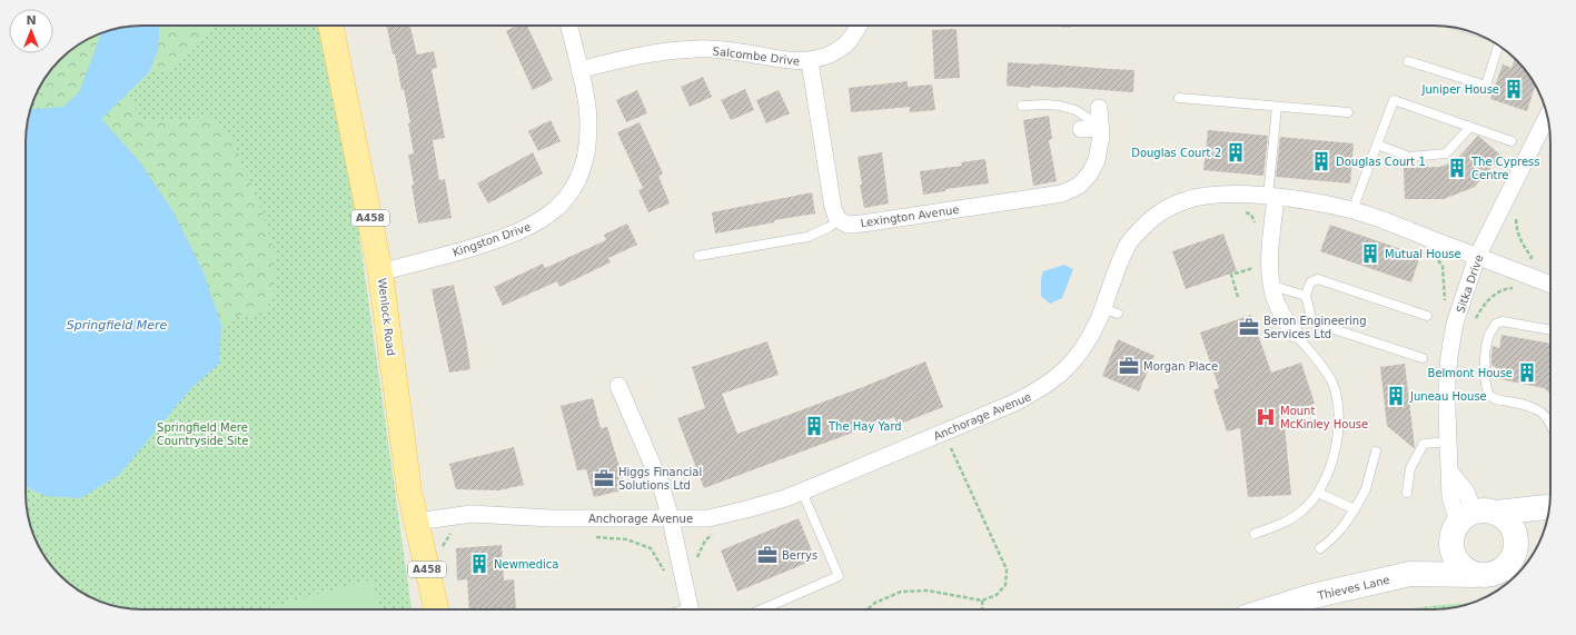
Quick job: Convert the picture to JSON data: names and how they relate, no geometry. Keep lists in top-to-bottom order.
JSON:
{
  "streets": {
    "main road": ["A458", "Wenlock Road", "Thieves Lane"],
    "street": [
      "Salcombe Drive",
      "Lexington Avenue",
      "Kingston Drive",
      "Sitka Drive",
      "Anchorage Avenue"
    ]
  },
  "crossings": [
    ["Salcombe Drive", "Kingston Drive"],
    ["Kingston Drive", "Wenlock Road"],
    ["Sitka Drive", "Anchorage Avenue"],
    ["Wenlock Road", "Anchorage Avenue"]
  ],
  "water": ["Springfield Mere"],
  "parks": ["Springfield Mere Countryside Site"],
  "places": {
    "building": [
      "Juniper House",
      "Douglas Court 2",
      "Douglas Court 1",
      "The Cypress Centre",
      "Mutual House",
      "Belmont House",
      "Juneau House",
      "The Hay Yard",
      "Newmedica"
    ],
    "office": [
      "Beron Engineering Services Ltd",
      "Morgan Place",
      "Higgs Financial Solutions Ltd",
      "Berrys"
    ],
    "hospital": ["Mount McKinley House"]
  },
  "north": "top"
}
